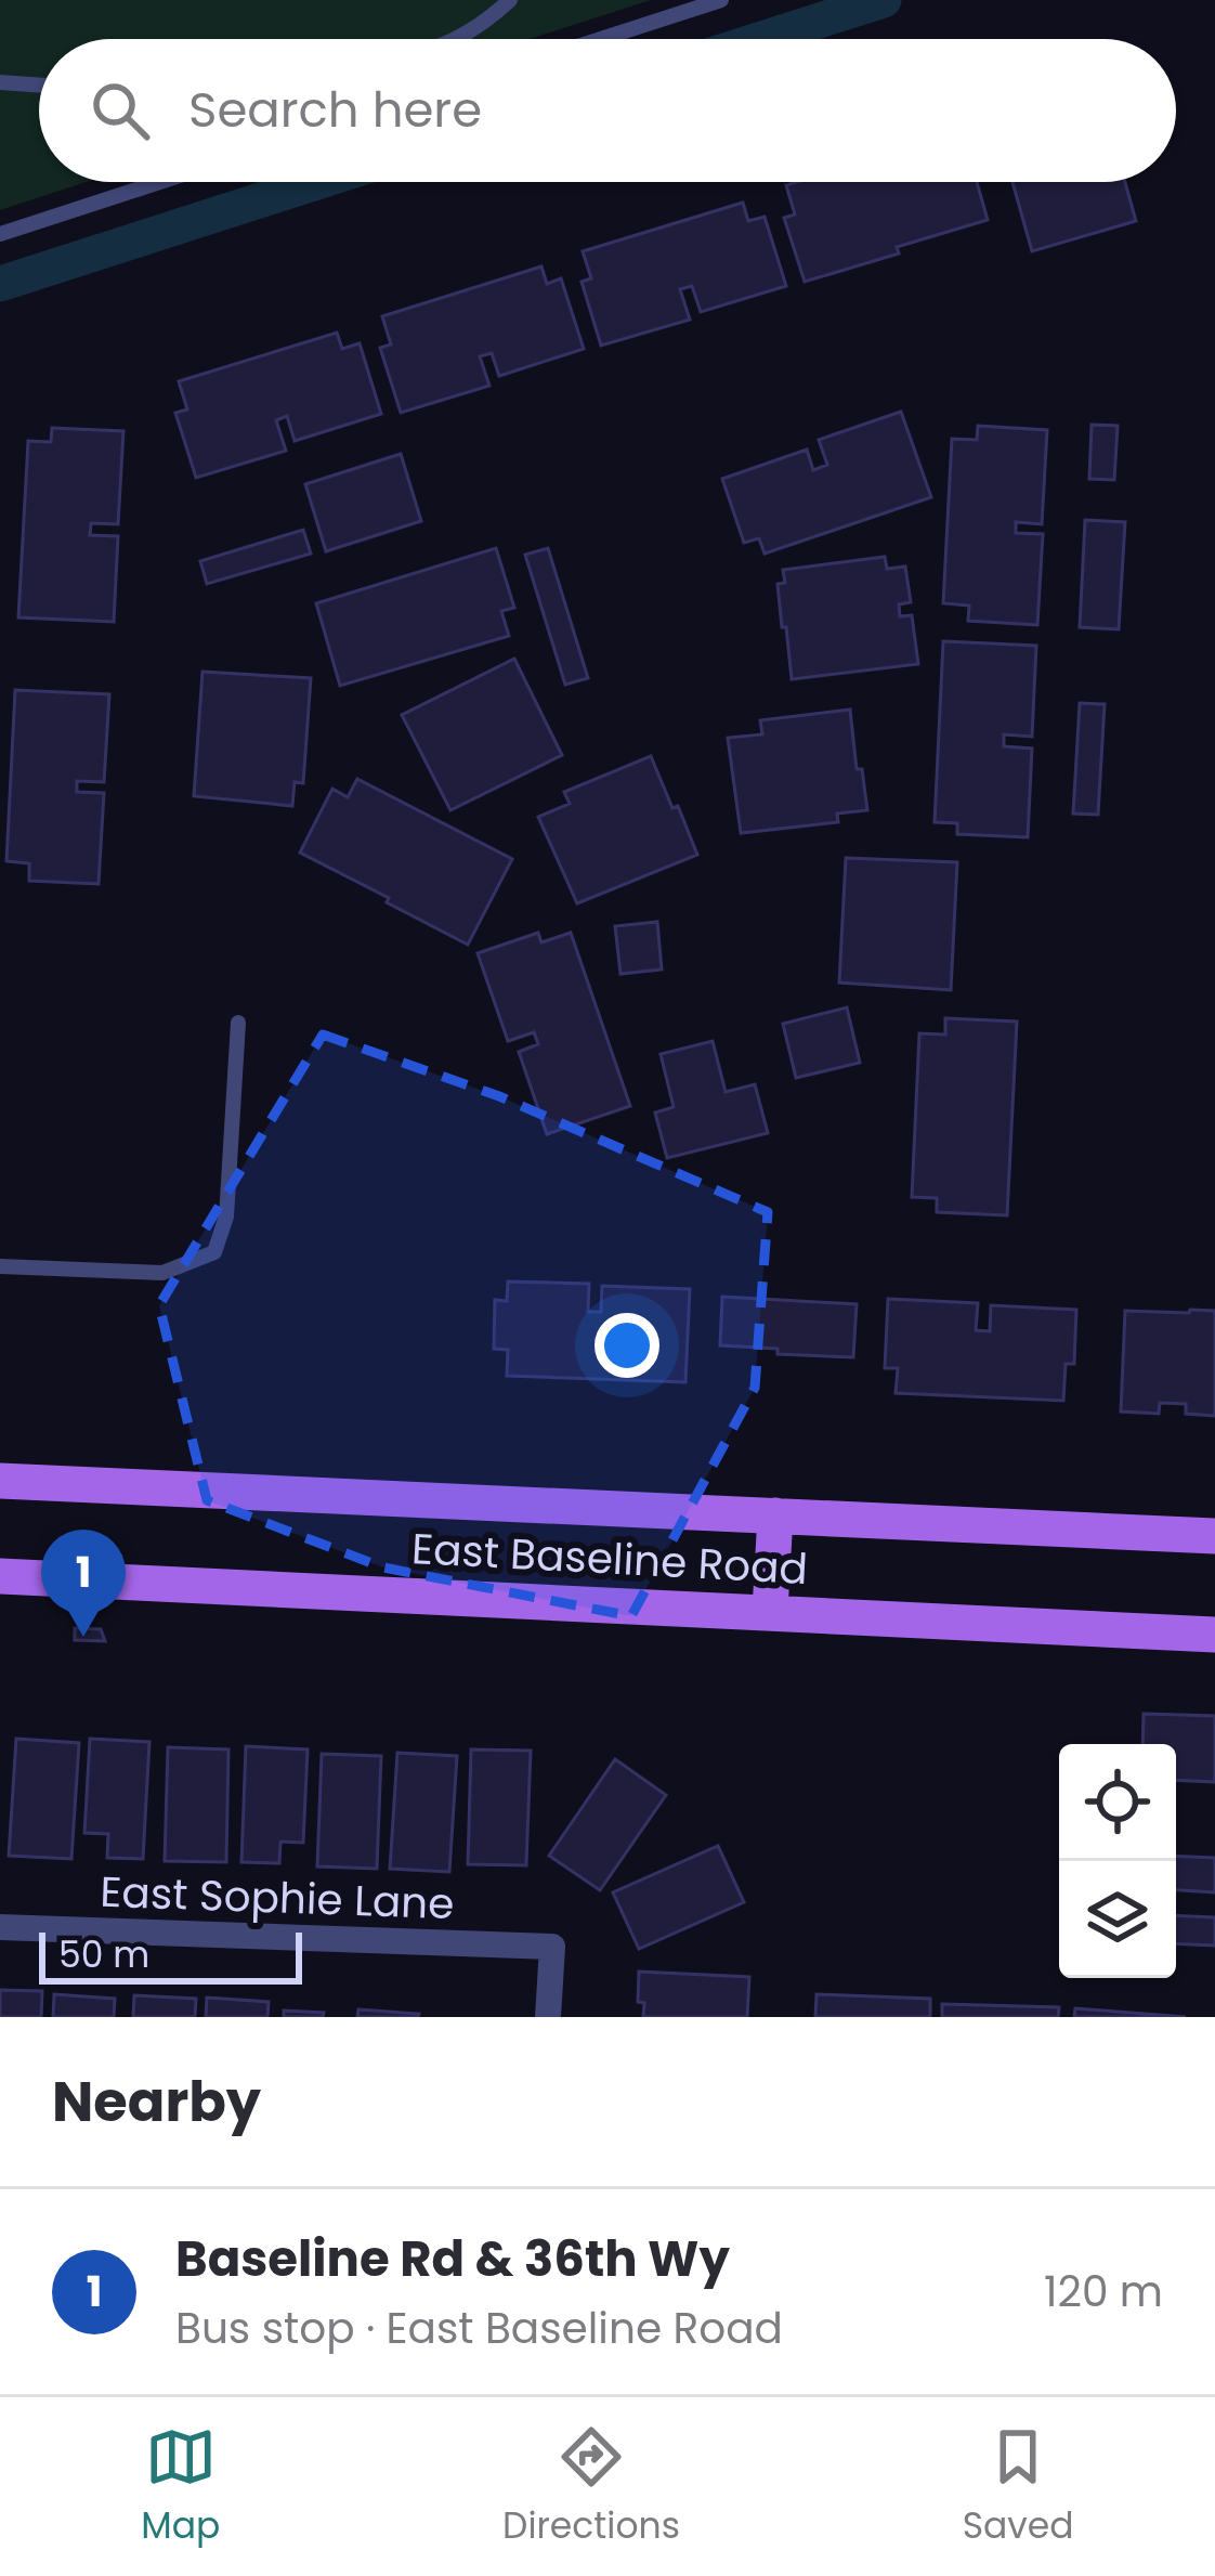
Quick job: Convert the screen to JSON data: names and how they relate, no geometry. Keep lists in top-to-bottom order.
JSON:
{
  "streets": {
    "main road": ["East Baseline Road"],
    "street": ["East Sophie Lane"]
  },
  "scale_bar": "50 m",
  "page": {
    "search": "Search here",
    "pins": "1",
    "scale": "50 m",
    "heading": "Nearby",
    "list": [
      {
        "mark": "1",
        "name": "Baseline Rd & 36th Wy",
        "note": "Bus stop · East Baseline Road",
        "value": "120 m"
      }
    ],
    "nav": ["Map", "Directions", "Saved"]
  }
}
